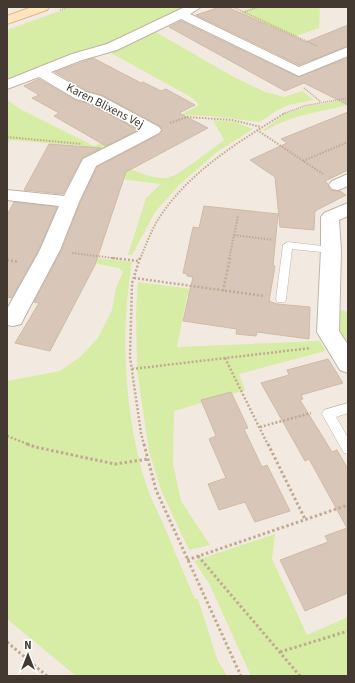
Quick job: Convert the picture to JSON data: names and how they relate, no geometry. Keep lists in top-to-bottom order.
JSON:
{
  "streets": {
    "street": ["Karen Blixens Vej"]
  },
  "north": "top"
}
